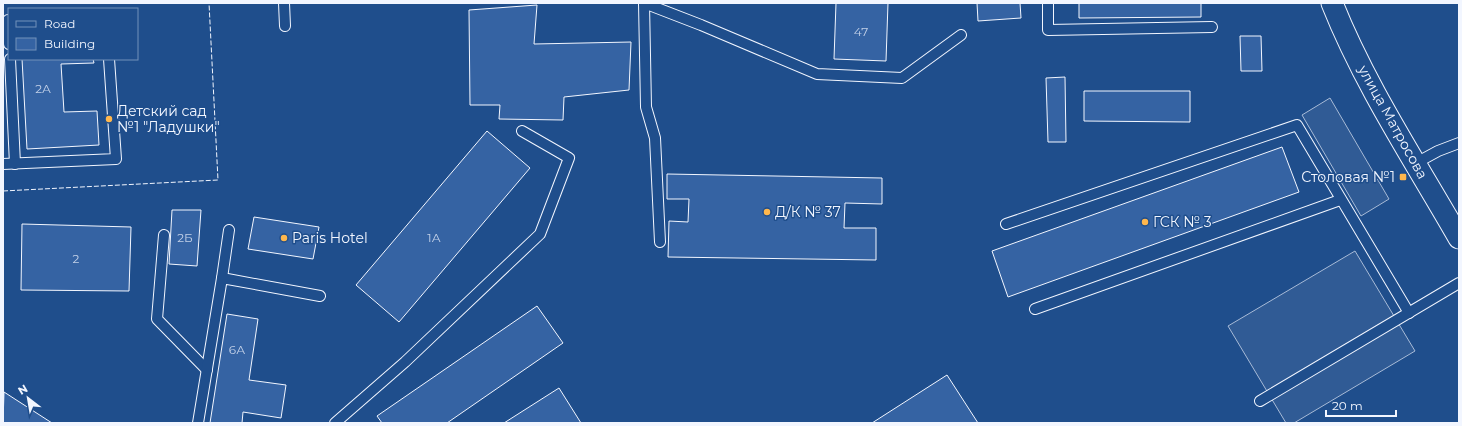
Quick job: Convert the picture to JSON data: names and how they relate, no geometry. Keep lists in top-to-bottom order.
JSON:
{
  "streets": {
    "street": ["улица Матросова"]
  },
  "places": {
    "other": [
      "Детский сад №1 \"Ладушки\"",
      "Д/К № 37",
      "ГСК № 3",
      "Paris Hotel"
    ],
    "transit": ["Столовая №1"]
  },
  "house_numbers": [
    "47",
    "2А",
    "2Б",
    "1А",
    "2",
    "6А"
  ],
  "legend": ["Road", "Building"],
  "scale_bar": "20 m",
  "north": "top left"
}
